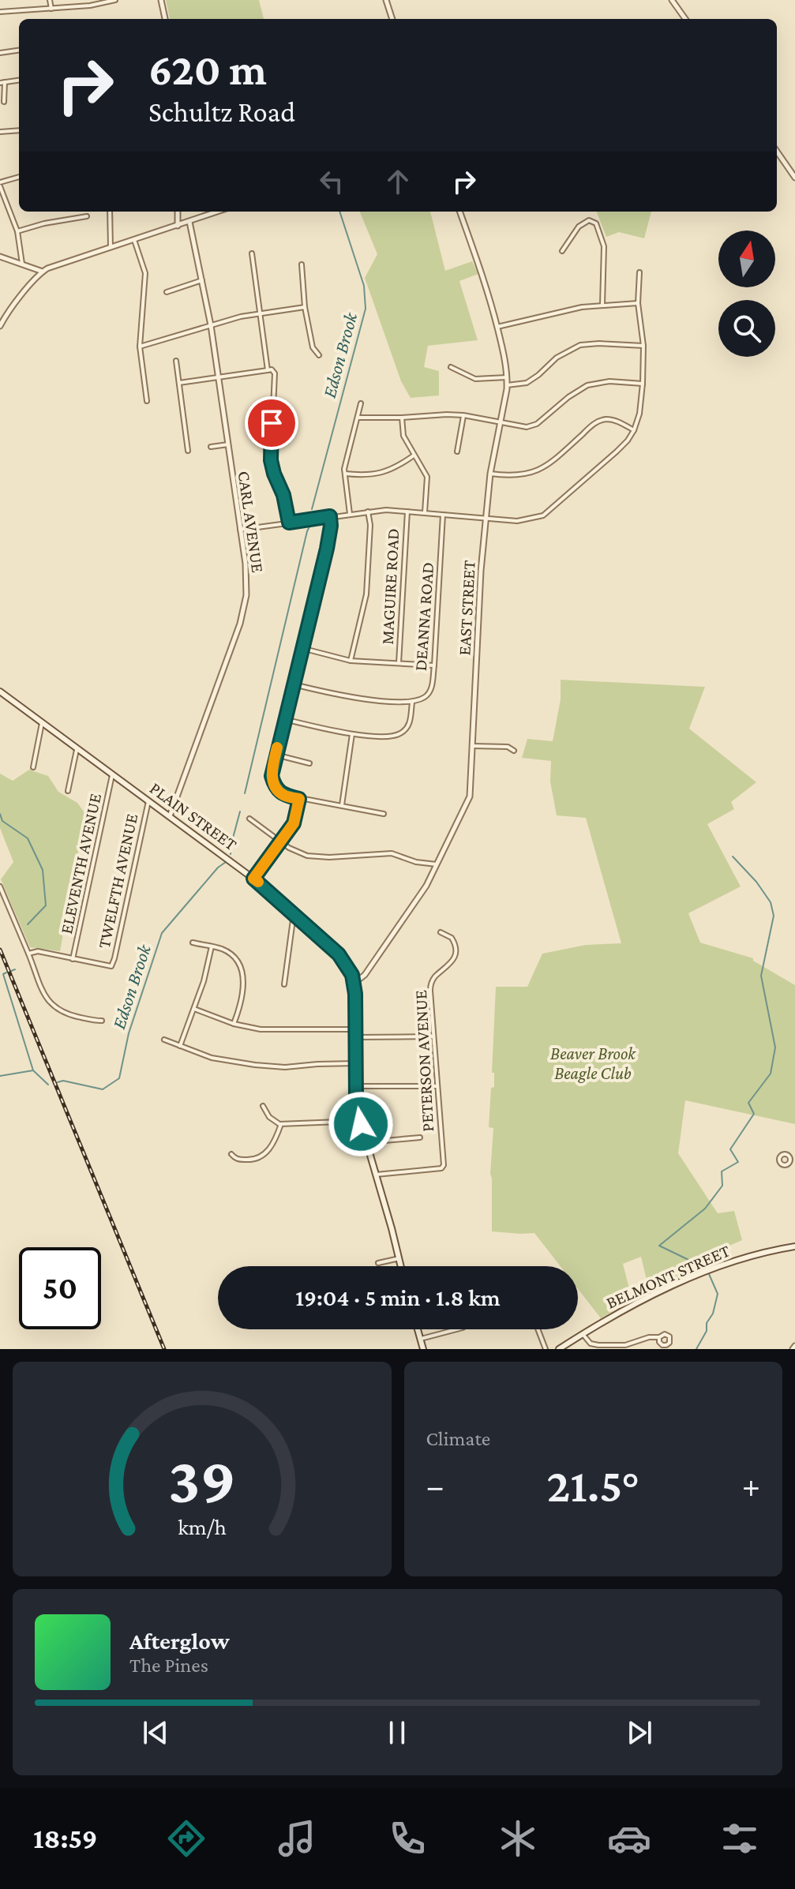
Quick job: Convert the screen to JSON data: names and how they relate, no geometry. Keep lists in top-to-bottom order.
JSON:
{
  "streets": {
    "main road": ["PLAIN STREET", "BELMONT STREET"],
    "street": [
      "CARL AVENUE",
      "MAGUIRE ROAD",
      "EAST STREET",
      "DEANNA ROAD",
      "ELEVENTH AVENUE",
      "TWELFTH AVENUE",
      "PETERSON AVENUE"
    ]
  },
  "crossings": [
    ["CARL AVENUE", "PLAIN STREET"],
    ["EAST STREET", "PLAIN STREET"],
    ["PLAIN STREET", "ELEVENTH AVENUE"],
    ["PLAIN STREET", "TWELFTH AVENUE"],
    ["PLAIN STREET", "PETERSON AVENUE"],
    ["ELEVENTH AVENUE", "TWELFTH AVENUE"]
  ],
  "water": ["Edson Brook"],
  "parks": ["Beaver Brook Beagle Club"],
  "north": "top",
  "page": {
    "turn": ["620 m", "Schultz Road"],
    "limit": "50",
    "trip": "19:04 · 5 min · 1.8 km",
    "tile": "Climate",
    "heat": ["−", "21.5°", "+"],
    "song": ["Afterglow", "The Pines"],
    "tabs": "18:59",
    "gauge": ["39", "km/h"]
  }
}
